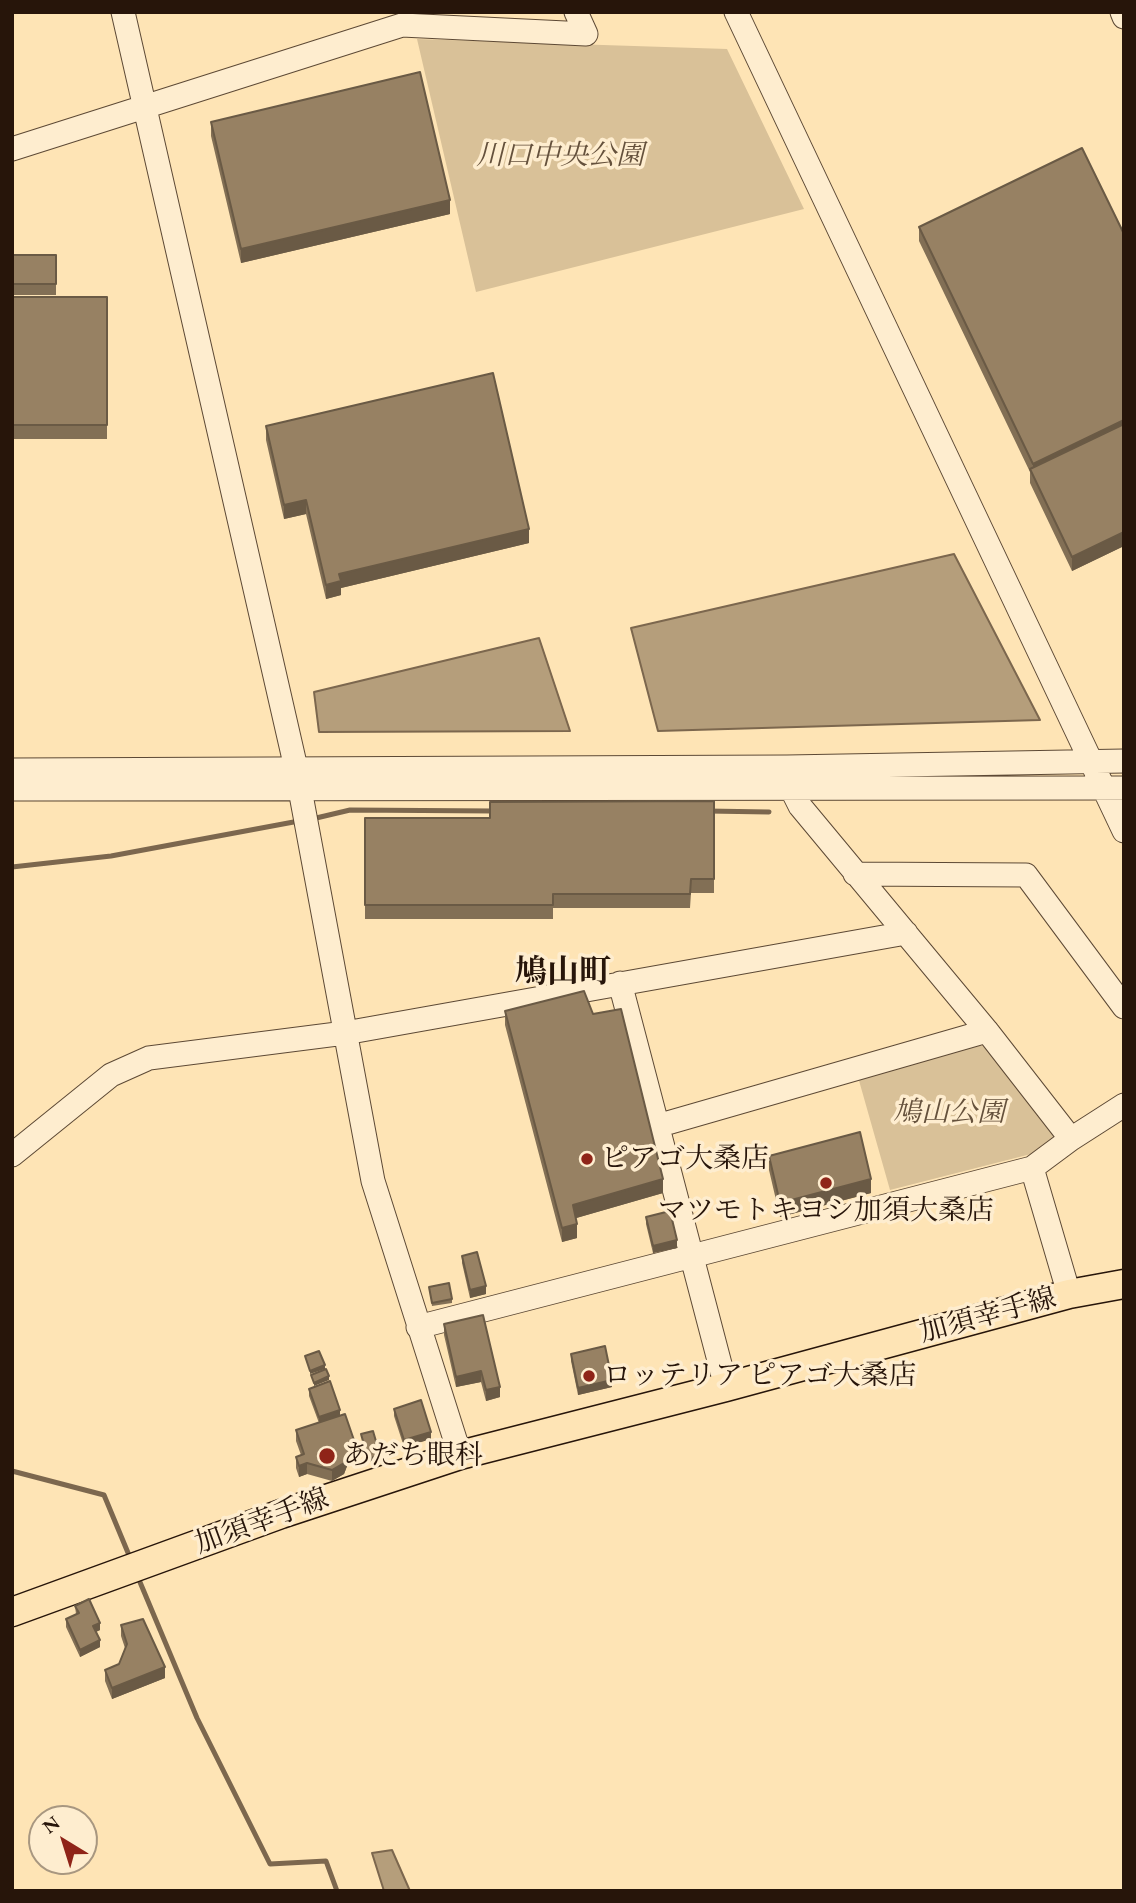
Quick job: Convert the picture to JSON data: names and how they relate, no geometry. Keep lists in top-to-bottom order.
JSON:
{
  "streets": {
    "main road": ["加須幸手線"]
  },
  "districts": ["鳩山町"],
  "parks": ["川口中央公園", "鳩山公園"],
  "places": [
    "ピアゴ大桑店",
    "マツモトキヨシ加須大桑店",
    "ロッテリア ピアゴ大桑店",
    "あだち眼科"
  ],
  "north": "top left"
}
